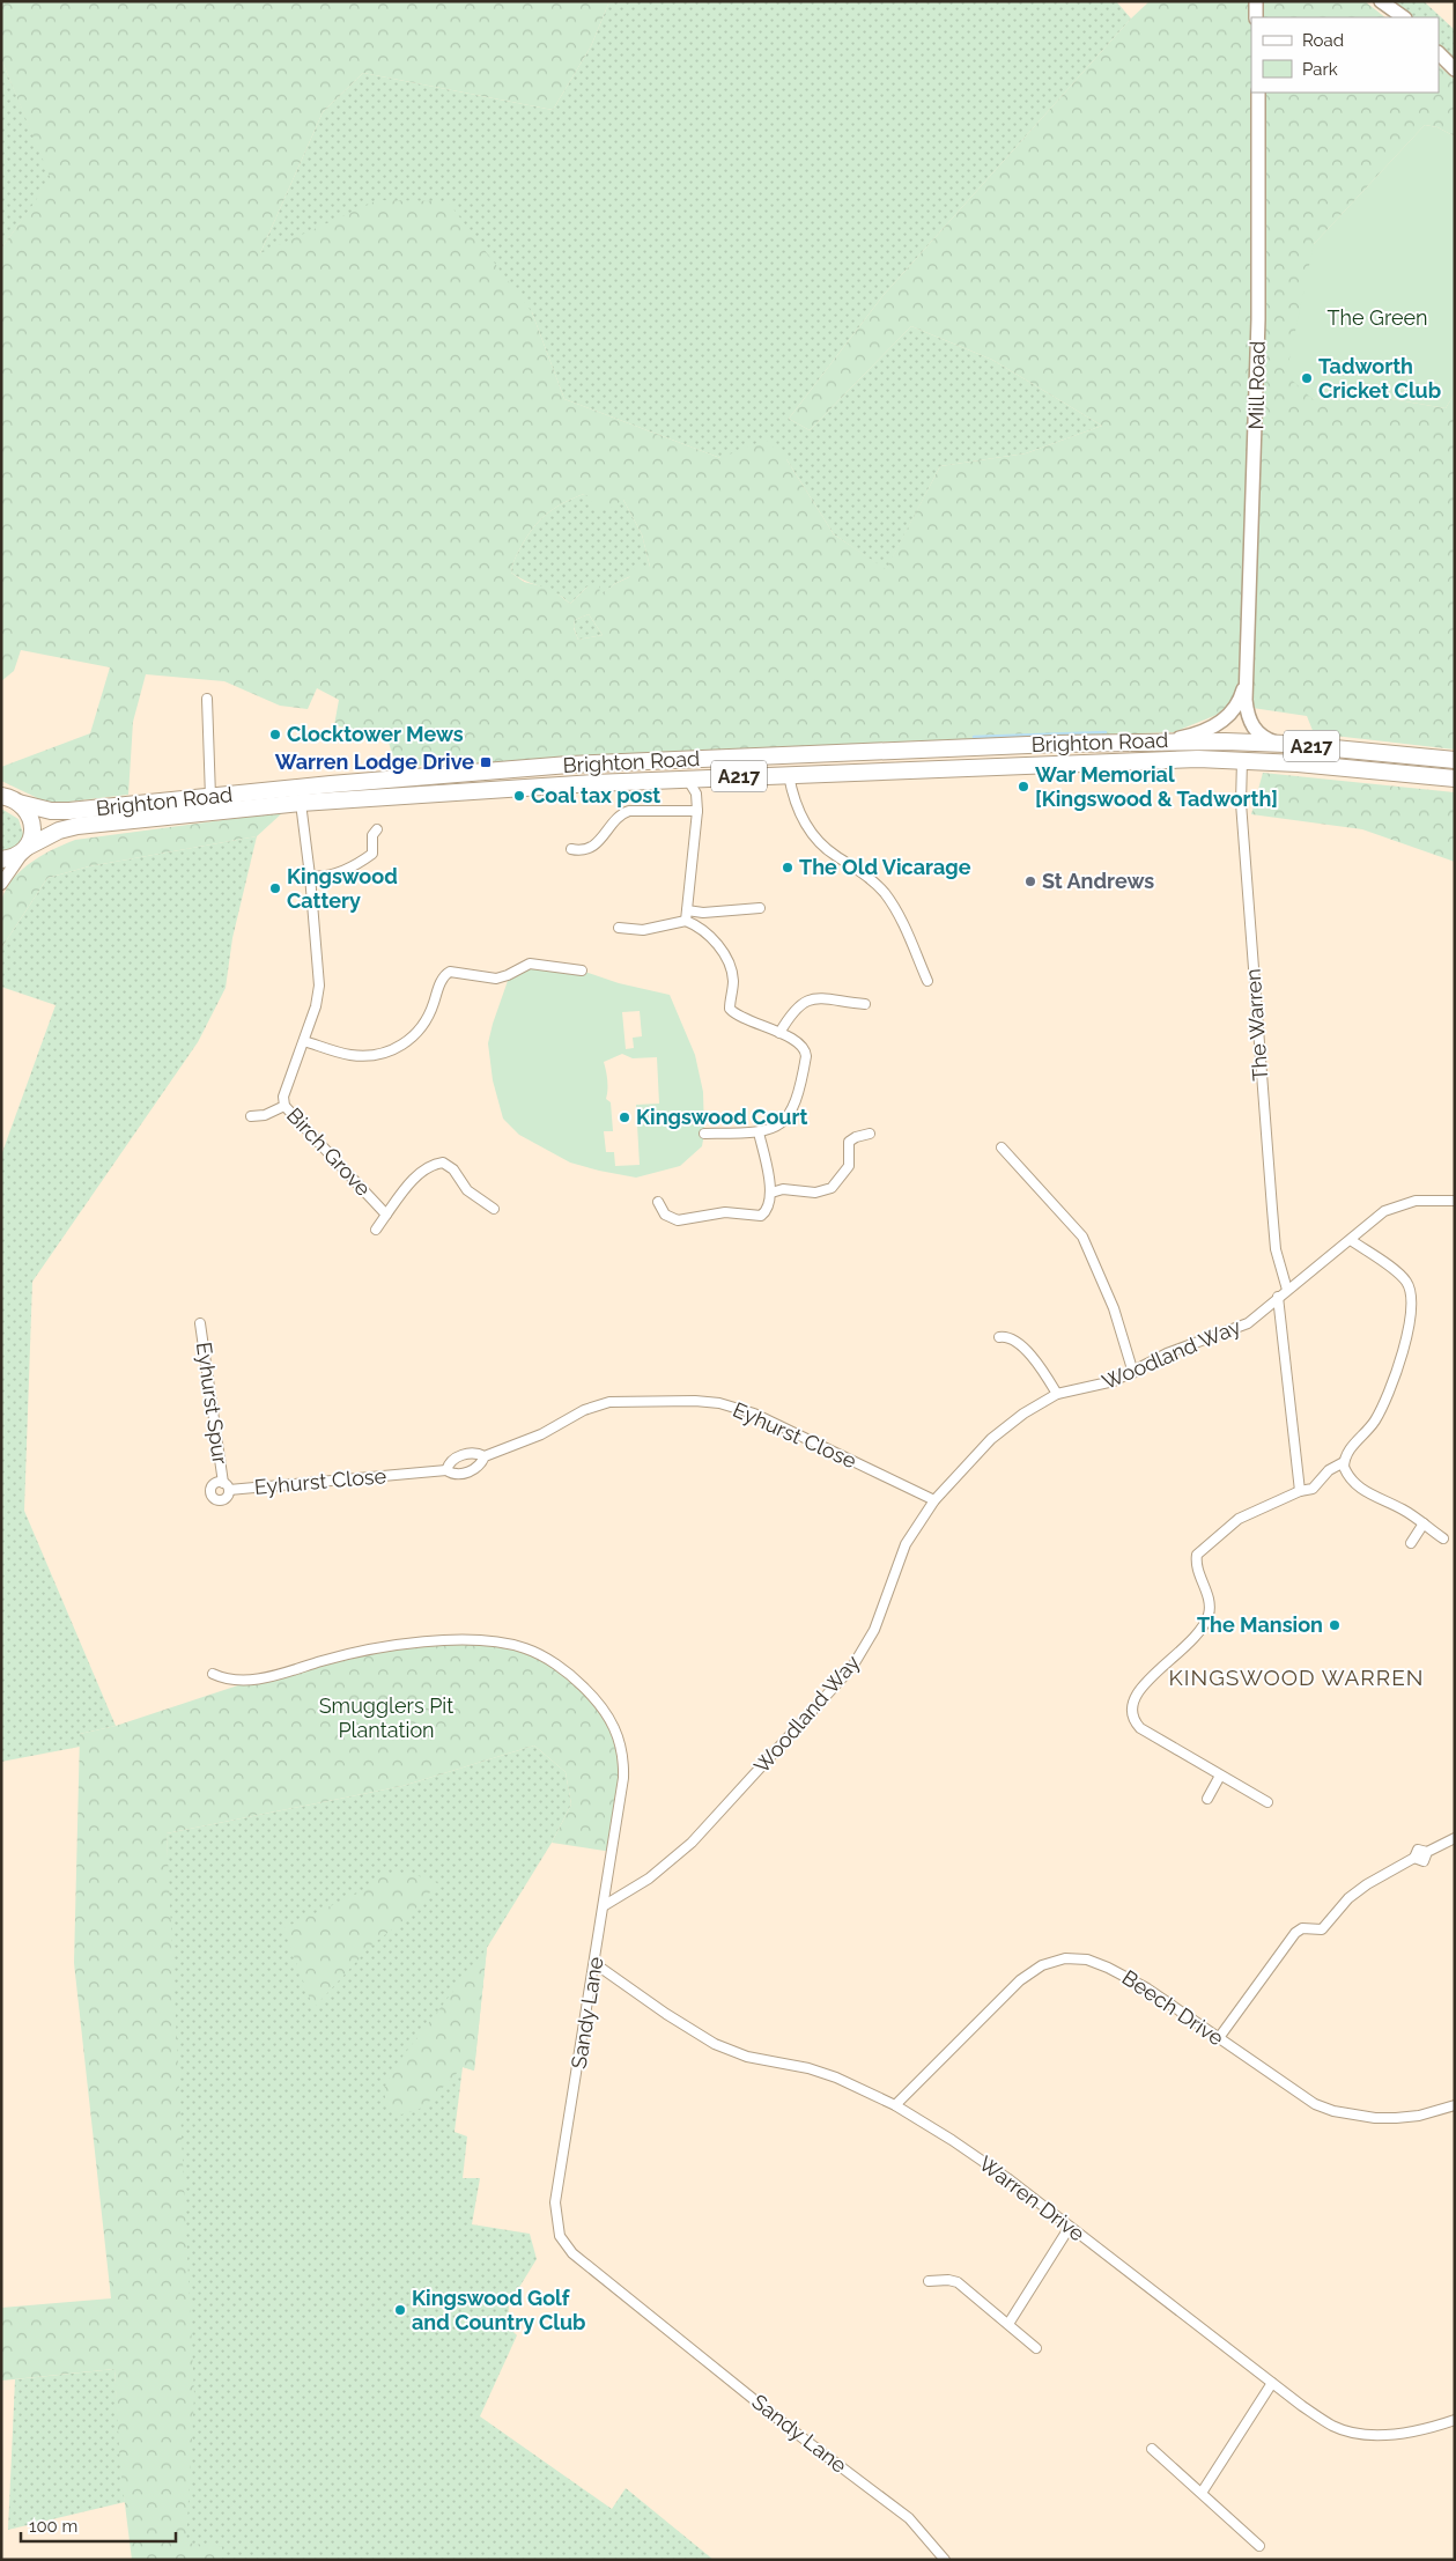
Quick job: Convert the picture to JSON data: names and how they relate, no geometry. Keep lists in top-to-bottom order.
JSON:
{
  "streets": {
    "highway": ["Brighton Road", "A217"],
    "main road": ["Mill Road"],
    "street": [
      "The Warren",
      "Birch Grove",
      "Woodland Way",
      "Eyhurst Spur",
      "Eyhurst Close",
      "Beech Drive",
      "Sandy Lane",
      "Warren Drive"
    ]
  },
  "crossings": [
    ["Mill Road", "Brighton Road"],
    ["Brighton Road", "A217"],
    ["Brighton Road", "The Warren"],
    ["Brighton Road", "Birch Grove"],
    ["The Warren", "Woodland Way"],
    ["Woodland Way", "Eyhurst Close"],
    ["Woodland Way", "Sandy Lane"],
    ["Eyhurst Spur", "Eyhurst Close"],
    ["Beech Drive", "Warren Drive"],
    ["Sandy Lane", "Warren Drive"]
  ],
  "districts": ["KINGSWOOD WARREN"],
  "parks": ["The Green", "Smugglers Pit Plantation"],
  "places": {
    "other": [
      "Tadworth Cricket Club",
      "Clocktower Mews",
      "War Memorial [Kingswood & Tadworth]",
      "Coal tax post",
      "The Old Vicarage",
      "St Andrews",
      "Kingswood Cattery",
      "Kingswood Court",
      "The Mansion",
      "Kingswood Golf and Country Club"
    ],
    "transit": ["Warren Lodge Drive"]
  },
  "legend": ["Road", "Park"],
  "scale_bar": "100 m"
}
